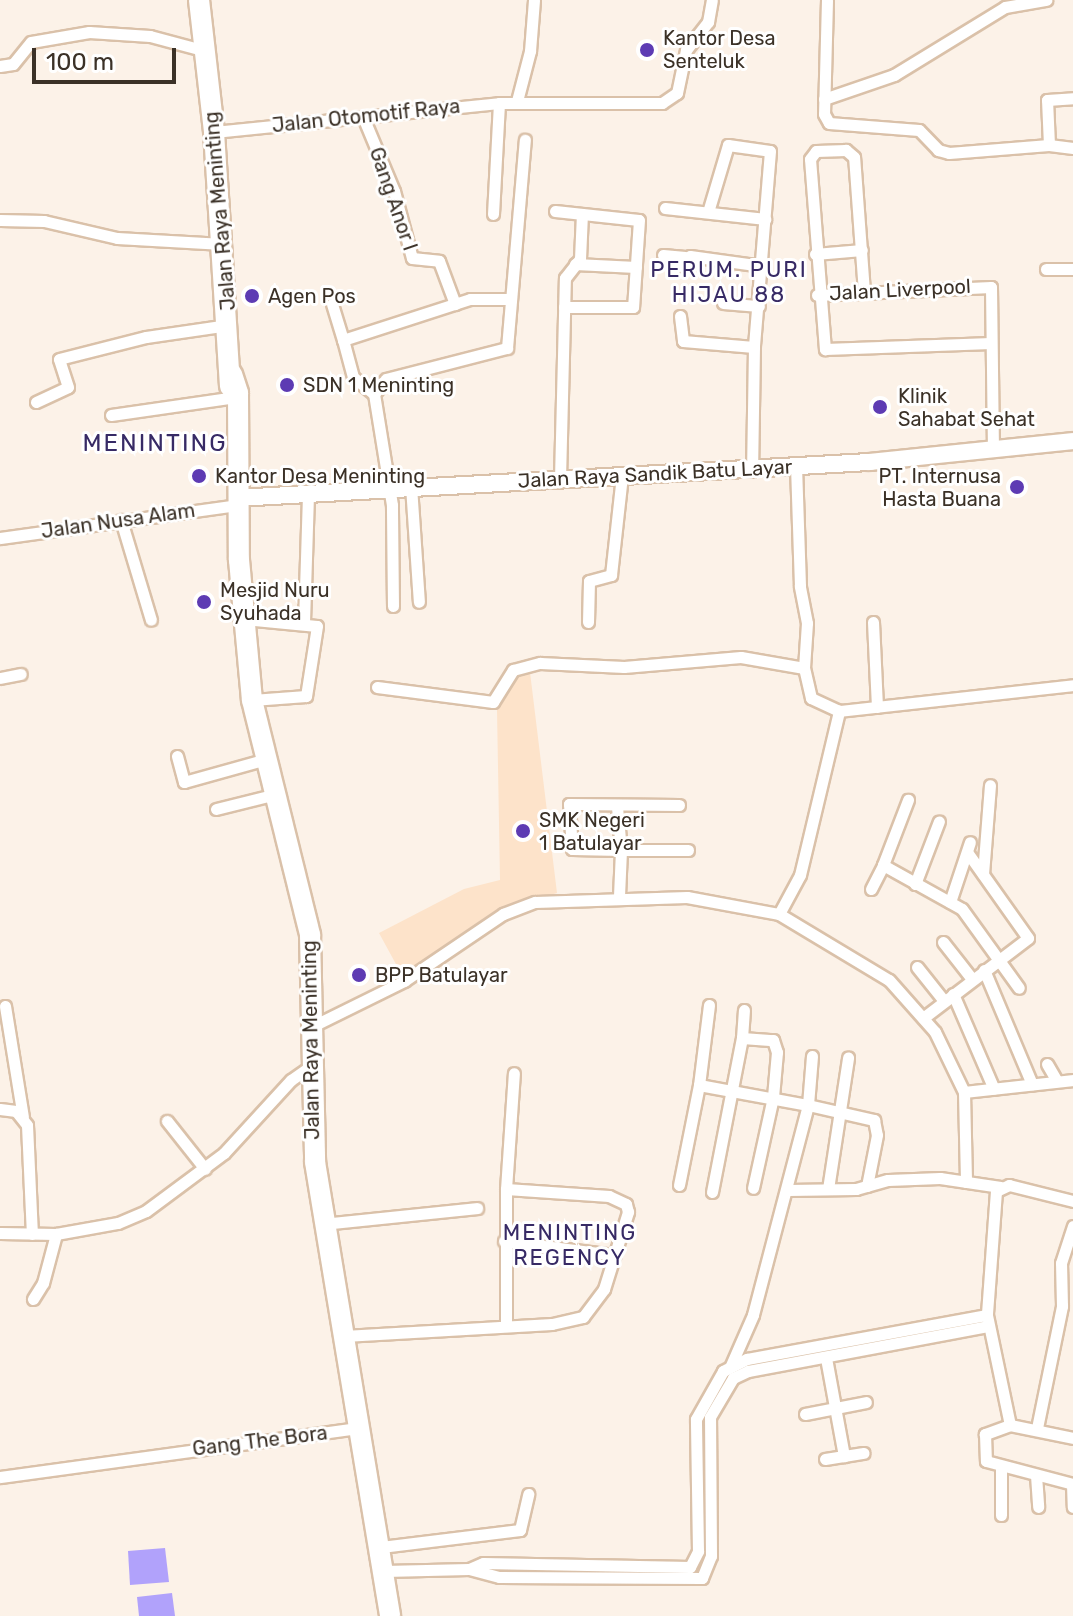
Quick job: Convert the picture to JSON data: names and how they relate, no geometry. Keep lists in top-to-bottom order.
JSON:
{
  "streets": {
    "highway": ["Jalan Raya Meninting"],
    "main road": ["Jalan Raya Sandik Batu Layar"],
    "street": [
      "Jalan Otomotif Raya",
      "Gang Anor I",
      "Jalan Liverpool",
      "Jalan Nusa Alam",
      "Gang The Bora"
    ]
  },
  "crossings": [
    ["Jalan Otomotif Raya", "Gang Anor I"],
    ["Jalan Otomotif Raya", "Jalan Raya Meninting"],
    ["Jalan Raya Meninting", "Jalan Raya Sandik Batu Layar"],
    ["Jalan Raya Meninting", "Jalan Nusa Alam"],
    ["Jalan Raya Meninting", "Gang The Bora"],
    ["Jalan Raya Sandik Batu Layar", "Jalan Nusa Alam"]
  ],
  "districts": ["PERUM. PURI HIJAU 88", "MENINTING", "MENINTING REGENCY"],
  "places": [
    "Kantor Desa Senteluk",
    "Agen Pos",
    "SDN 1 Meninting",
    "Klinik Sahabat Sehat",
    "Kantor Desa Meninting",
    "PT. Internusa Hasta Buana",
    "Mesjid Nuru Syuhada",
    "SMK Negeri 1 Batulayar",
    "BPP Batulayar"
  ],
  "scale_bar": "100 m"
}
